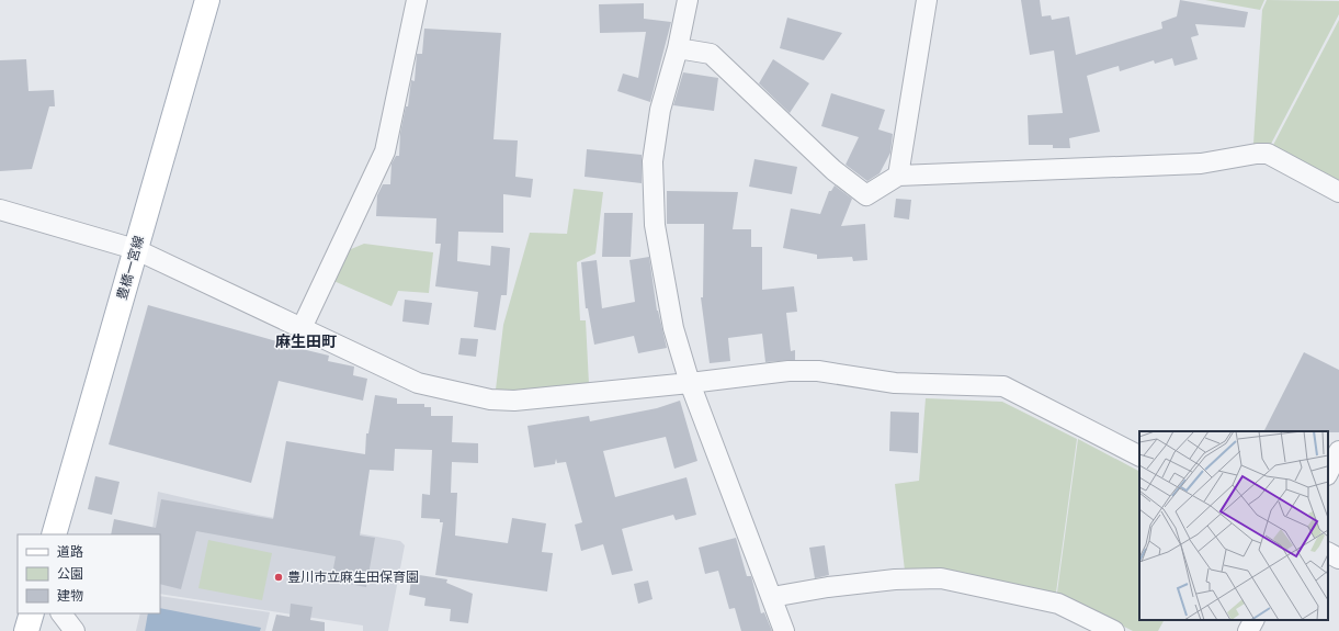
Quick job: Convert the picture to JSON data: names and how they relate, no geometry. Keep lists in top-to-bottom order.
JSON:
{
  "streets": {
    "main road": ["豊橋一宮線"]
  },
  "districts": ["麻生田町"],
  "places": ["豊川市立麻生田保育園"],
  "legend": ["道路", "公園", "建物"]
}
